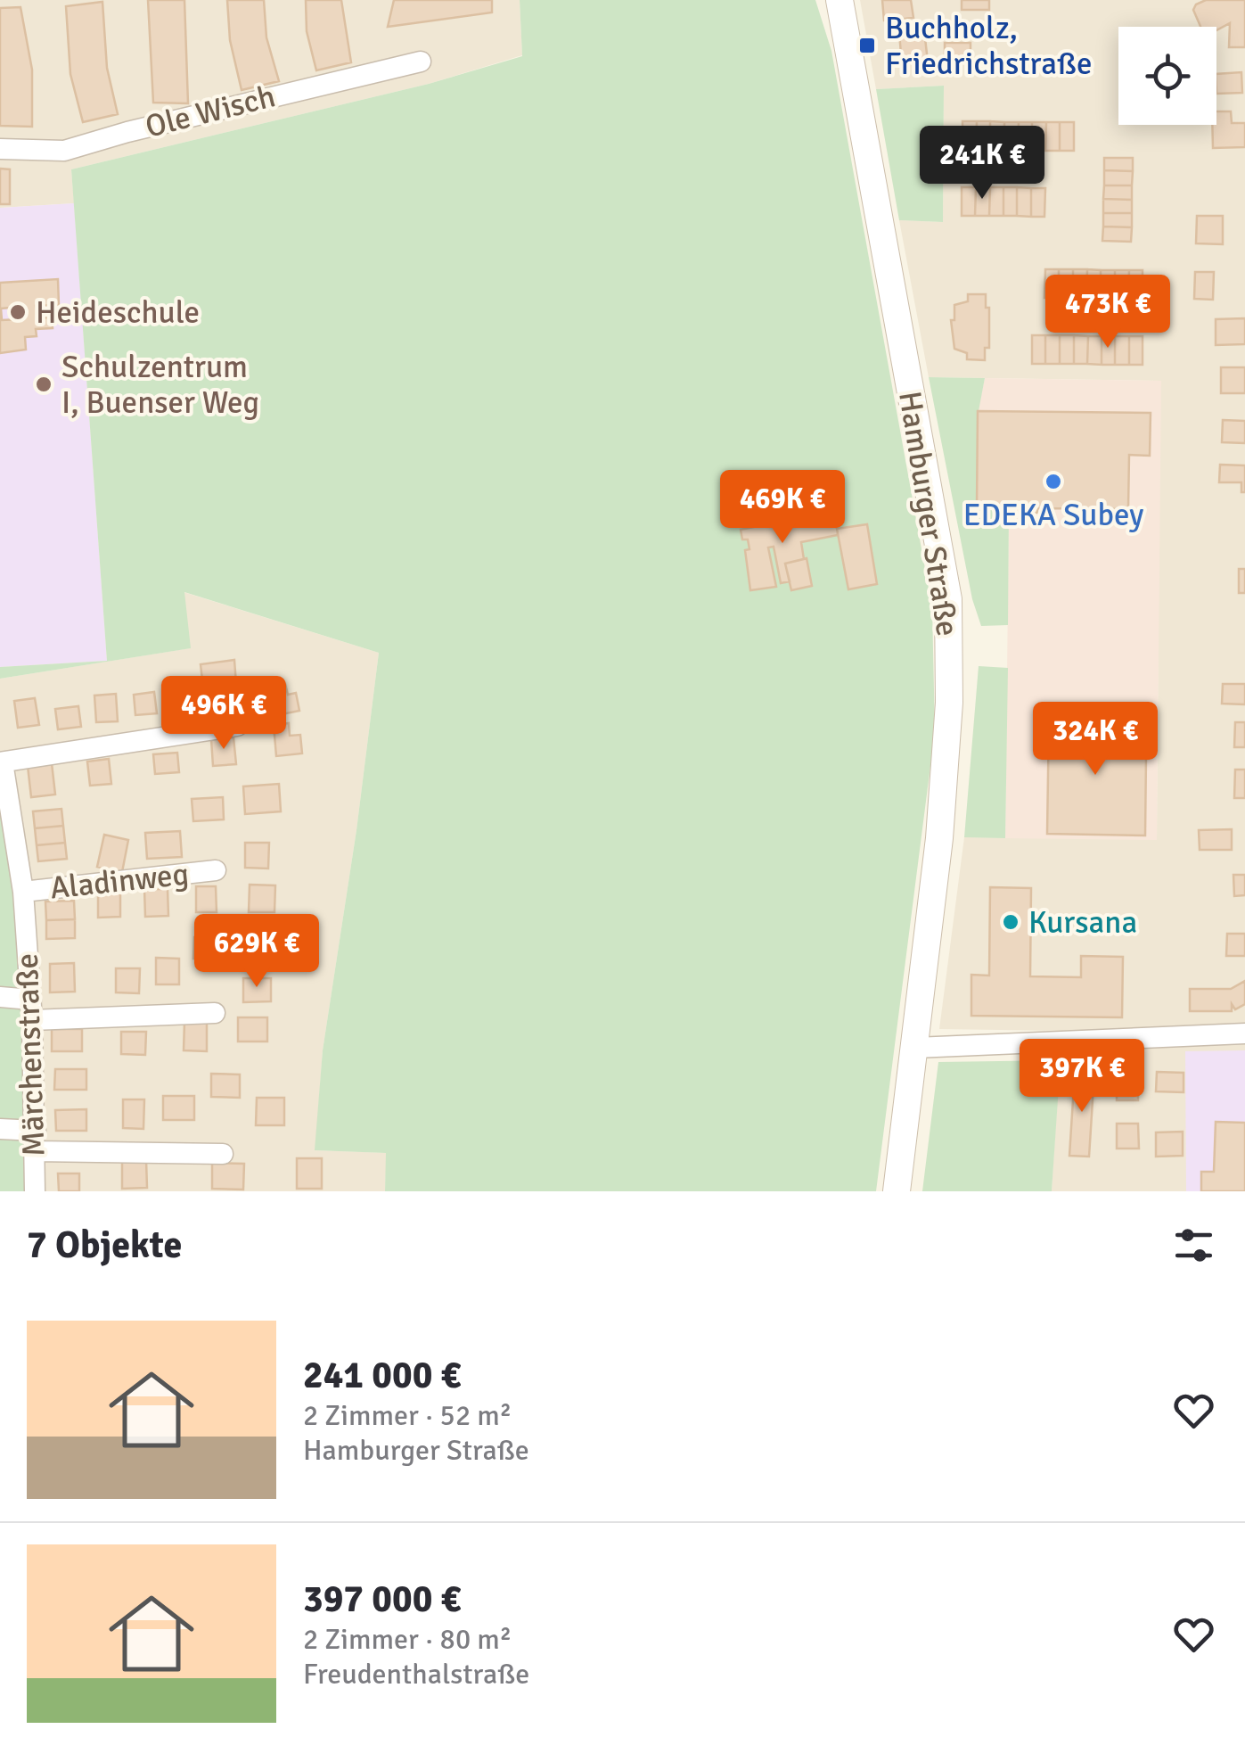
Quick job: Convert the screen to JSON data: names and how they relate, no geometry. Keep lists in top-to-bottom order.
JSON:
{
  "streets": {
    "main road": ["Hamburger Straße"],
    "street": ["Ole Wisch", "Aladinweg", "Märchenstraße"]
  },
  "crossings": [
    ["Aladinweg", "Märchenstraße"]
  ],
  "places": {
    "transit": ["Buchholz, Friedrichstraße"],
    "other": [
      "Heideschule",
      "Schulzentrum I, Buenser Weg",
      "EDEKA Subey",
      "Kursana"
    ]
  },
  "page": {
    "price": [
      "241K €",
      "473K €",
      "469K €",
      "496K €",
      "324K €",
      "629K €",
      "397K €"
    ],
    "heading": "7 Objekte",
    "list": [
      {
        "name": "241 000 €",
        "note": "2 Zimmer · 52 m² · Hamburger Straße"
      },
      {
        "name": "397 000 €",
        "note": "2 Zimmer · 80 m² · Freudenthalstraße"
      }
    ]
  }
}
